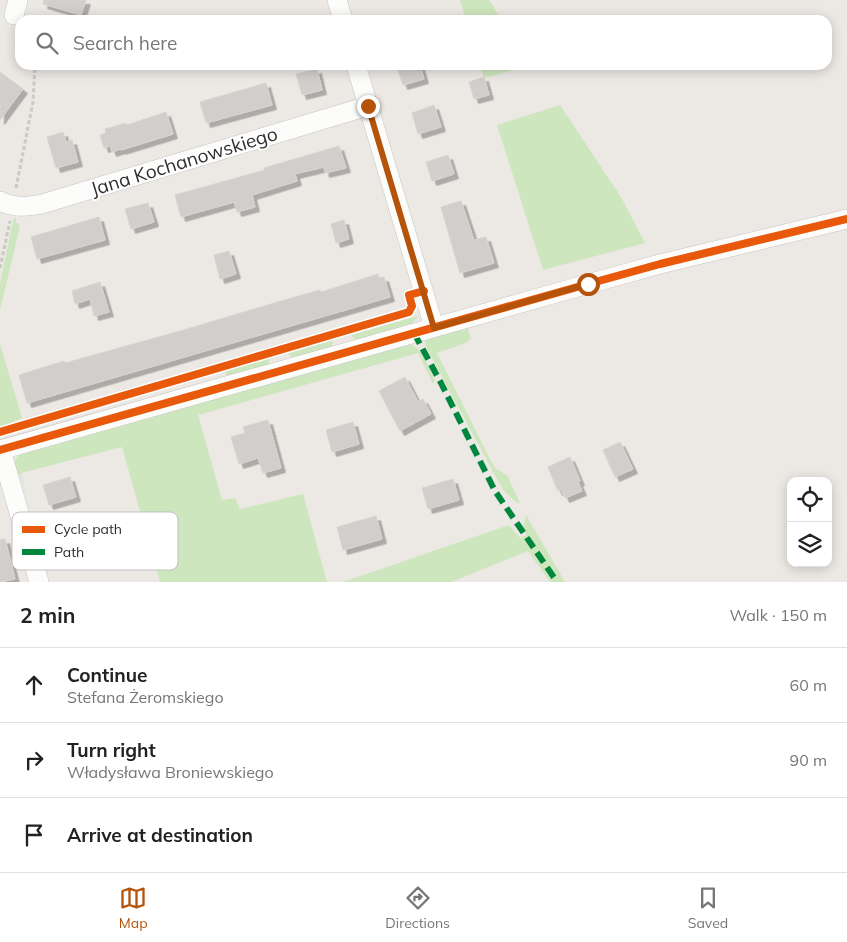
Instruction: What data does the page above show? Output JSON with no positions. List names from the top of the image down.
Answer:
{
  "streets": {
    "street": ["Jana Kochanowskiego"]
  },
  "legend": ["Cycle path", "Path"],
  "page": {
    "search": "Search here",
    "heading": ["2 min", "Walk · 150 m"],
    "list": [
      ["Continue", "Stefana Żeromskiego", "60 m"],
      ["Turn right", "Władysława Broniewskiego", "90 m"],
      "Arrive at destination"
    ],
    "nav": ["Map", "Directions", "Saved"]
  }
}
